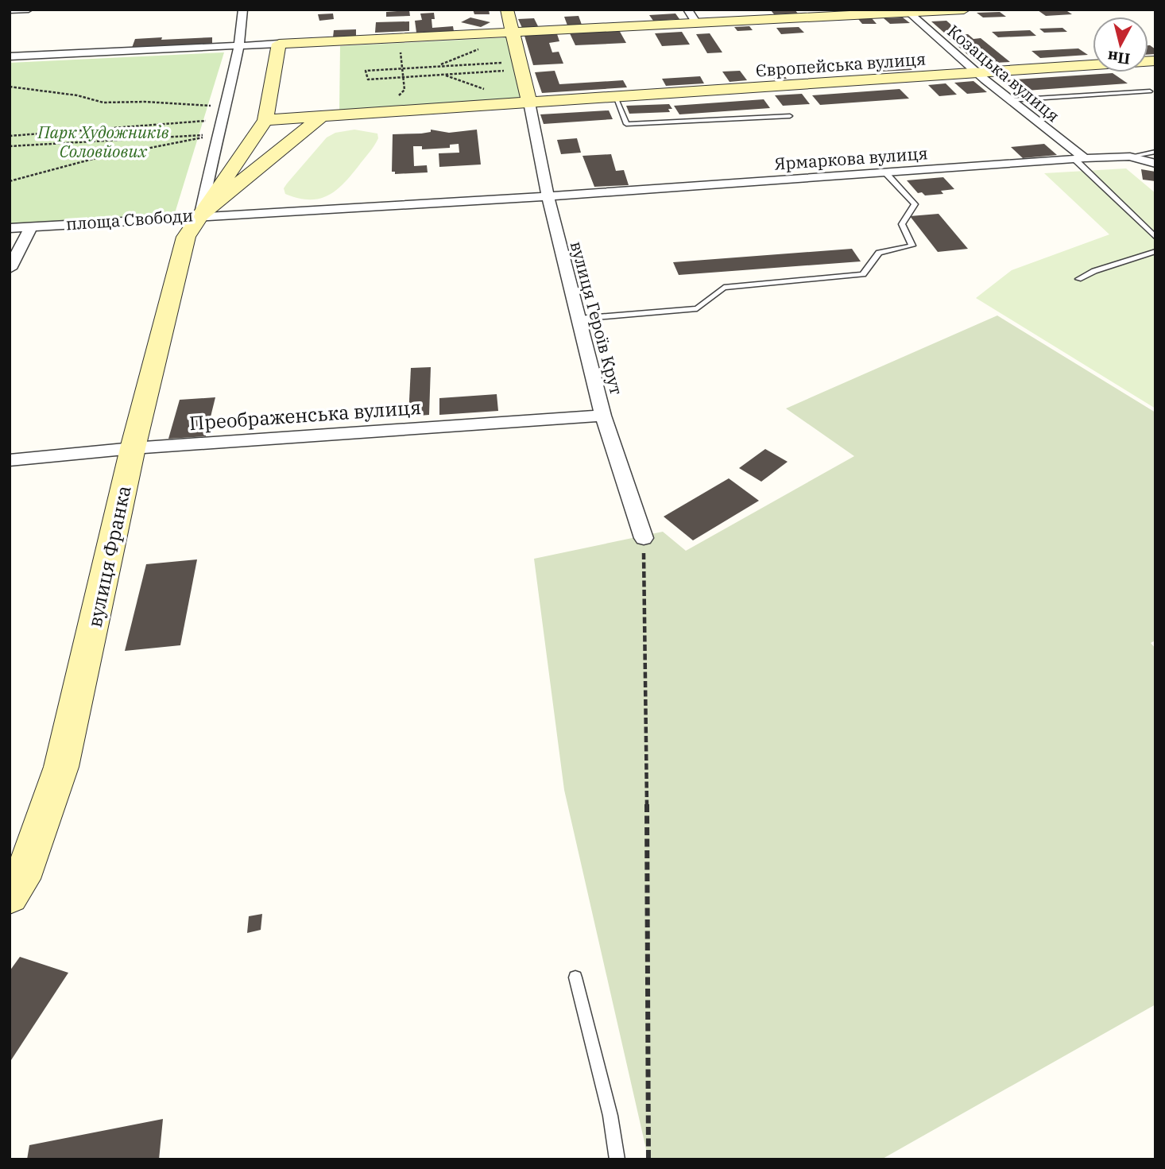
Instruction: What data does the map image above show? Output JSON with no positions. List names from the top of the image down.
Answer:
{
  "streets": {
    "main road": ["вулиця Франка"],
    "street": [
      "Європейська вулиця",
      "Козацька вулиця",
      "Ярмаркова вулиця",
      "площа Свободи",
      "вулиця Героїв Крут",
      "Преображенська вулиця"
    ]
  },
  "crossings": [
    ["Європейська вулиця", "Козацька вулиця"],
    ["Європейська вулиця", "вулиця Героїв Крут"],
    ["Козацька вулиця", "Ярмаркова вулиця"],
    ["Ярмаркова вулиця", "площа Свободи"],
    ["Ярмаркова вулиця", "вулиця Героїв Крут"],
    ["Ярмаркова вулиця", "вулиця Франка"],
    ["площа Свободи", "вулиця Франка"],
    ["вулиця Героїв Крут", "Преображенська вулиця"],
    ["Преображенська вулиця", "вулиця Франка"]
  ],
  "parks": ["Парк Художників Соловйових"],
  "north": "bottom"
}
